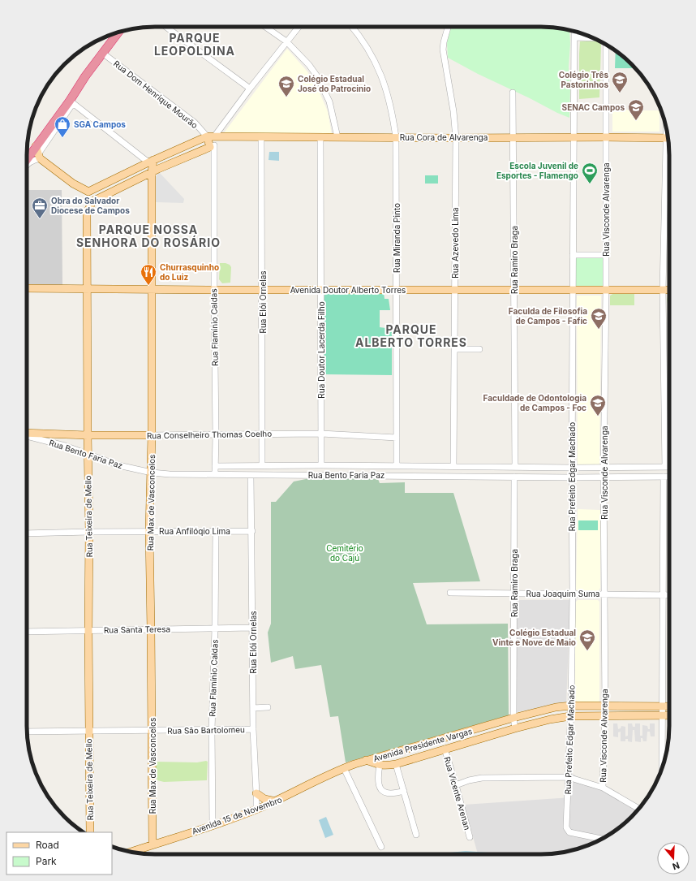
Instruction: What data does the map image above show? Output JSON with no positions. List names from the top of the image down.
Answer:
{
  "streets": {
    "main road": [
      "Rua Cora de Alvarenga",
      "Avenida Doutor Alberto Torres",
      "Rua Conselheiro Thomas Coelho",
      "Rua Max de Vasconcelos",
      "Rua Teixeira de Mello",
      "Avenida Presidente Vargas",
      "Avenida 15 de Novembro"
    ],
    "street": [
      "Rua Dom Henrique Mourão",
      "Rua Visconde Alvarenga",
      "Rua Miranda Pinto",
      "Rua Azevedo Lima",
      "Rua Ramiro Braga",
      "Rua Elói Ornelas",
      "Rua Flamínio Caldas",
      "Rua Doutor Lacerda Filho",
      "Rua Bento Faria Paz",
      "Rua Prefeito Edgar Machado",
      "Rua Anfilóqio Lima",
      "Rua Joaquim Suma",
      "Rua Santa Teresa",
      "Rua São Bartolomeu",
      "Rua Vicente Arenan"
    ]
  },
  "crossings": [
    ["Rua Dom Henrique Mourão", "Rua Cora de Alvarenga"],
    ["Rua Cora de Alvarenga", "Rua Visconde Alvarenga"],
    ["Rua Cora de Alvarenga", "Rua Miranda Pinto"],
    ["Rua Cora de Alvarenga", "Rua Azevedo Lima"],
    ["Rua Cora de Alvarenga", "Rua Ramiro Braga"],
    ["Rua Cora de Alvarenga", "Rua Elói Ornelas"],
    ["Rua Cora de Alvarenga", "Rua Doutor Lacerda Filho"],
    ["Rua Cora de Alvarenga", "Rua Prefeito Edgar Machado"],
    ["Rua Cora de Alvarenga", "Rua Max de Vasconcelos"],
    ["Rua Visconde Alvarenga", "Avenida Doutor Alberto Torres"],
    ["Rua Visconde Alvarenga", "Rua Bento Faria Paz"],
    ["Rua Visconde Alvarenga", "Rua Joaquim Suma"],
    ["Rua Visconde Alvarenga", "Avenida Presidente Vargas"],
    ["Rua Miranda Pinto", "Avenida Doutor Alberto Torres"],
    ["Rua Miranda Pinto", "Rua Conselheiro Thomas Coelho"],
    ["Rua Miranda Pinto", "Rua Bento Faria Paz"],
    ["Rua Azevedo Lima", "Avenida Doutor Alberto Torres"],
    ["Rua Azevedo Lima", "Rua Bento Faria Paz"],
    ["Rua Ramiro Braga", "Avenida Doutor Alberto Torres"],
    ["Rua Ramiro Braga", "Rua Bento Faria Paz"],
    ["Rua Ramiro Braga", "Rua Joaquim Suma"],
    ["Rua Ramiro Braga", "Avenida Presidente Vargas"],
    ["Avenida Doutor Alberto Torres", "Rua Elói Ornelas"],
    ["Avenida Doutor Alberto Torres", "Rua Flamínio Caldas"],
    ["Avenida Doutor Alberto Torres", "Rua Doutor Lacerda Filho"],
    ["Avenida Doutor Alberto Torres", "Rua Prefeito Edgar Machado"],
    ["Avenida Doutor Alberto Torres", "Rua Max de Vasconcelos"],
    ["Avenida Doutor Alberto Torres", "Rua Teixeira de Mello"],
    ["Rua Elói Ornelas", "Rua Conselheiro Thomas Coelho"],
    ["Rua Elói Ornelas", "Rua Bento Faria Paz"],
    ["Rua Elói Ornelas", "Rua Anfilóqio Lima"],
    ["Rua Elói Ornelas", "Rua Santa Teresa"],
    ["Rua Elói Ornelas", "Rua São Bartolomeu"],
    ["Rua Elói Ornelas", "Avenida 15 de Novembro"],
    ["Rua Flamínio Caldas", "Rua Conselheiro Thomas Coelho"],
    ["Rua Flamínio Caldas", "Rua Bento Faria Paz"],
    ["Rua Flamínio Caldas", "Rua Anfilóqio Lima"],
    ["Rua Flamínio Caldas", "Rua Santa Teresa"],
    ["Rua Flamínio Caldas", "Rua São Bartolomeu"],
    ["Rua Flamínio Caldas", "Avenida 15 de Novembro"],
    ["Rua Doutor Lacerda Filho", "Rua Conselheiro Thomas Coelho"],
    ["Rua Doutor Lacerda Filho", "Rua Bento Faria Paz"],
    ["Rua Conselheiro Thomas Coelho", "Rua Max de Vasconcelos"],
    ["Rua Conselheiro Thomas Coelho", "Rua Teixeira de Mello"],
    ["Rua Bento Faria Paz", "Rua Prefeito Edgar Machado"],
    ["Rua Bento Faria Paz", "Rua Max de Vasconcelos"],
    ["Rua Bento Faria Paz", "Rua Teixeira de Mello"],
    ["Rua Prefeito Edgar Machado", "Rua Joaquim Suma"],
    ["Rua Prefeito Edgar Machado", "Avenida Presidente Vargas"],
    ["Rua Max de Vasconcelos", "Rua Anfilóqio Lima"],
    ["Rua Max de Vasconcelos", "Rua Santa Teresa"],
    ["Rua Max de Vasconcelos", "Rua São Bartolomeu"],
    ["Rua Max de Vasconcelos", "Avenida 15 de Novembro"],
    ["Rua Teixeira de Mello", "Rua Anfilóqio Lima"],
    ["Rua Teixeira de Mello", "Rua Santa Teresa"],
    ["Rua Teixeira de Mello", "Rua São Bartolomeu"],
    ["Avenida Presidente Vargas", "Rua Vicente Arenan"],
    ["Avenida Presidente Vargas", "Avenida 15 de Novembro"]
  ],
  "districts": ["PARQUE LEOPOLDINA", "PARQUE NOSSA SENHORA DO ROSÁRIO", "PARQUE ALBERTO TORRES"],
  "parks": ["Cemitério do Cajú"],
  "places": {
    "school or university": [
      "Colégio Três Pastorinhos",
      "Colégio Estadual José do Patrocinio",
      "SENAC Campos",
      "Faculda de Filosofia de Campos - Fafic",
      "Faculdade de Odontologia de Campos - Foc",
      "Colégio Estadual Vinte e Nove de Maio"
    ],
    "shop": ["SGA Campos"],
    "sports": ["Escola Juvenil de Esportes - Flamengo"],
    "office": ["Obra do Salvador Diocese de Campos"],
    "restaurant": ["Churrasquinho do Luiz"]
  },
  "legend": ["Road", "Park"],
  "north": "bottom"
}
